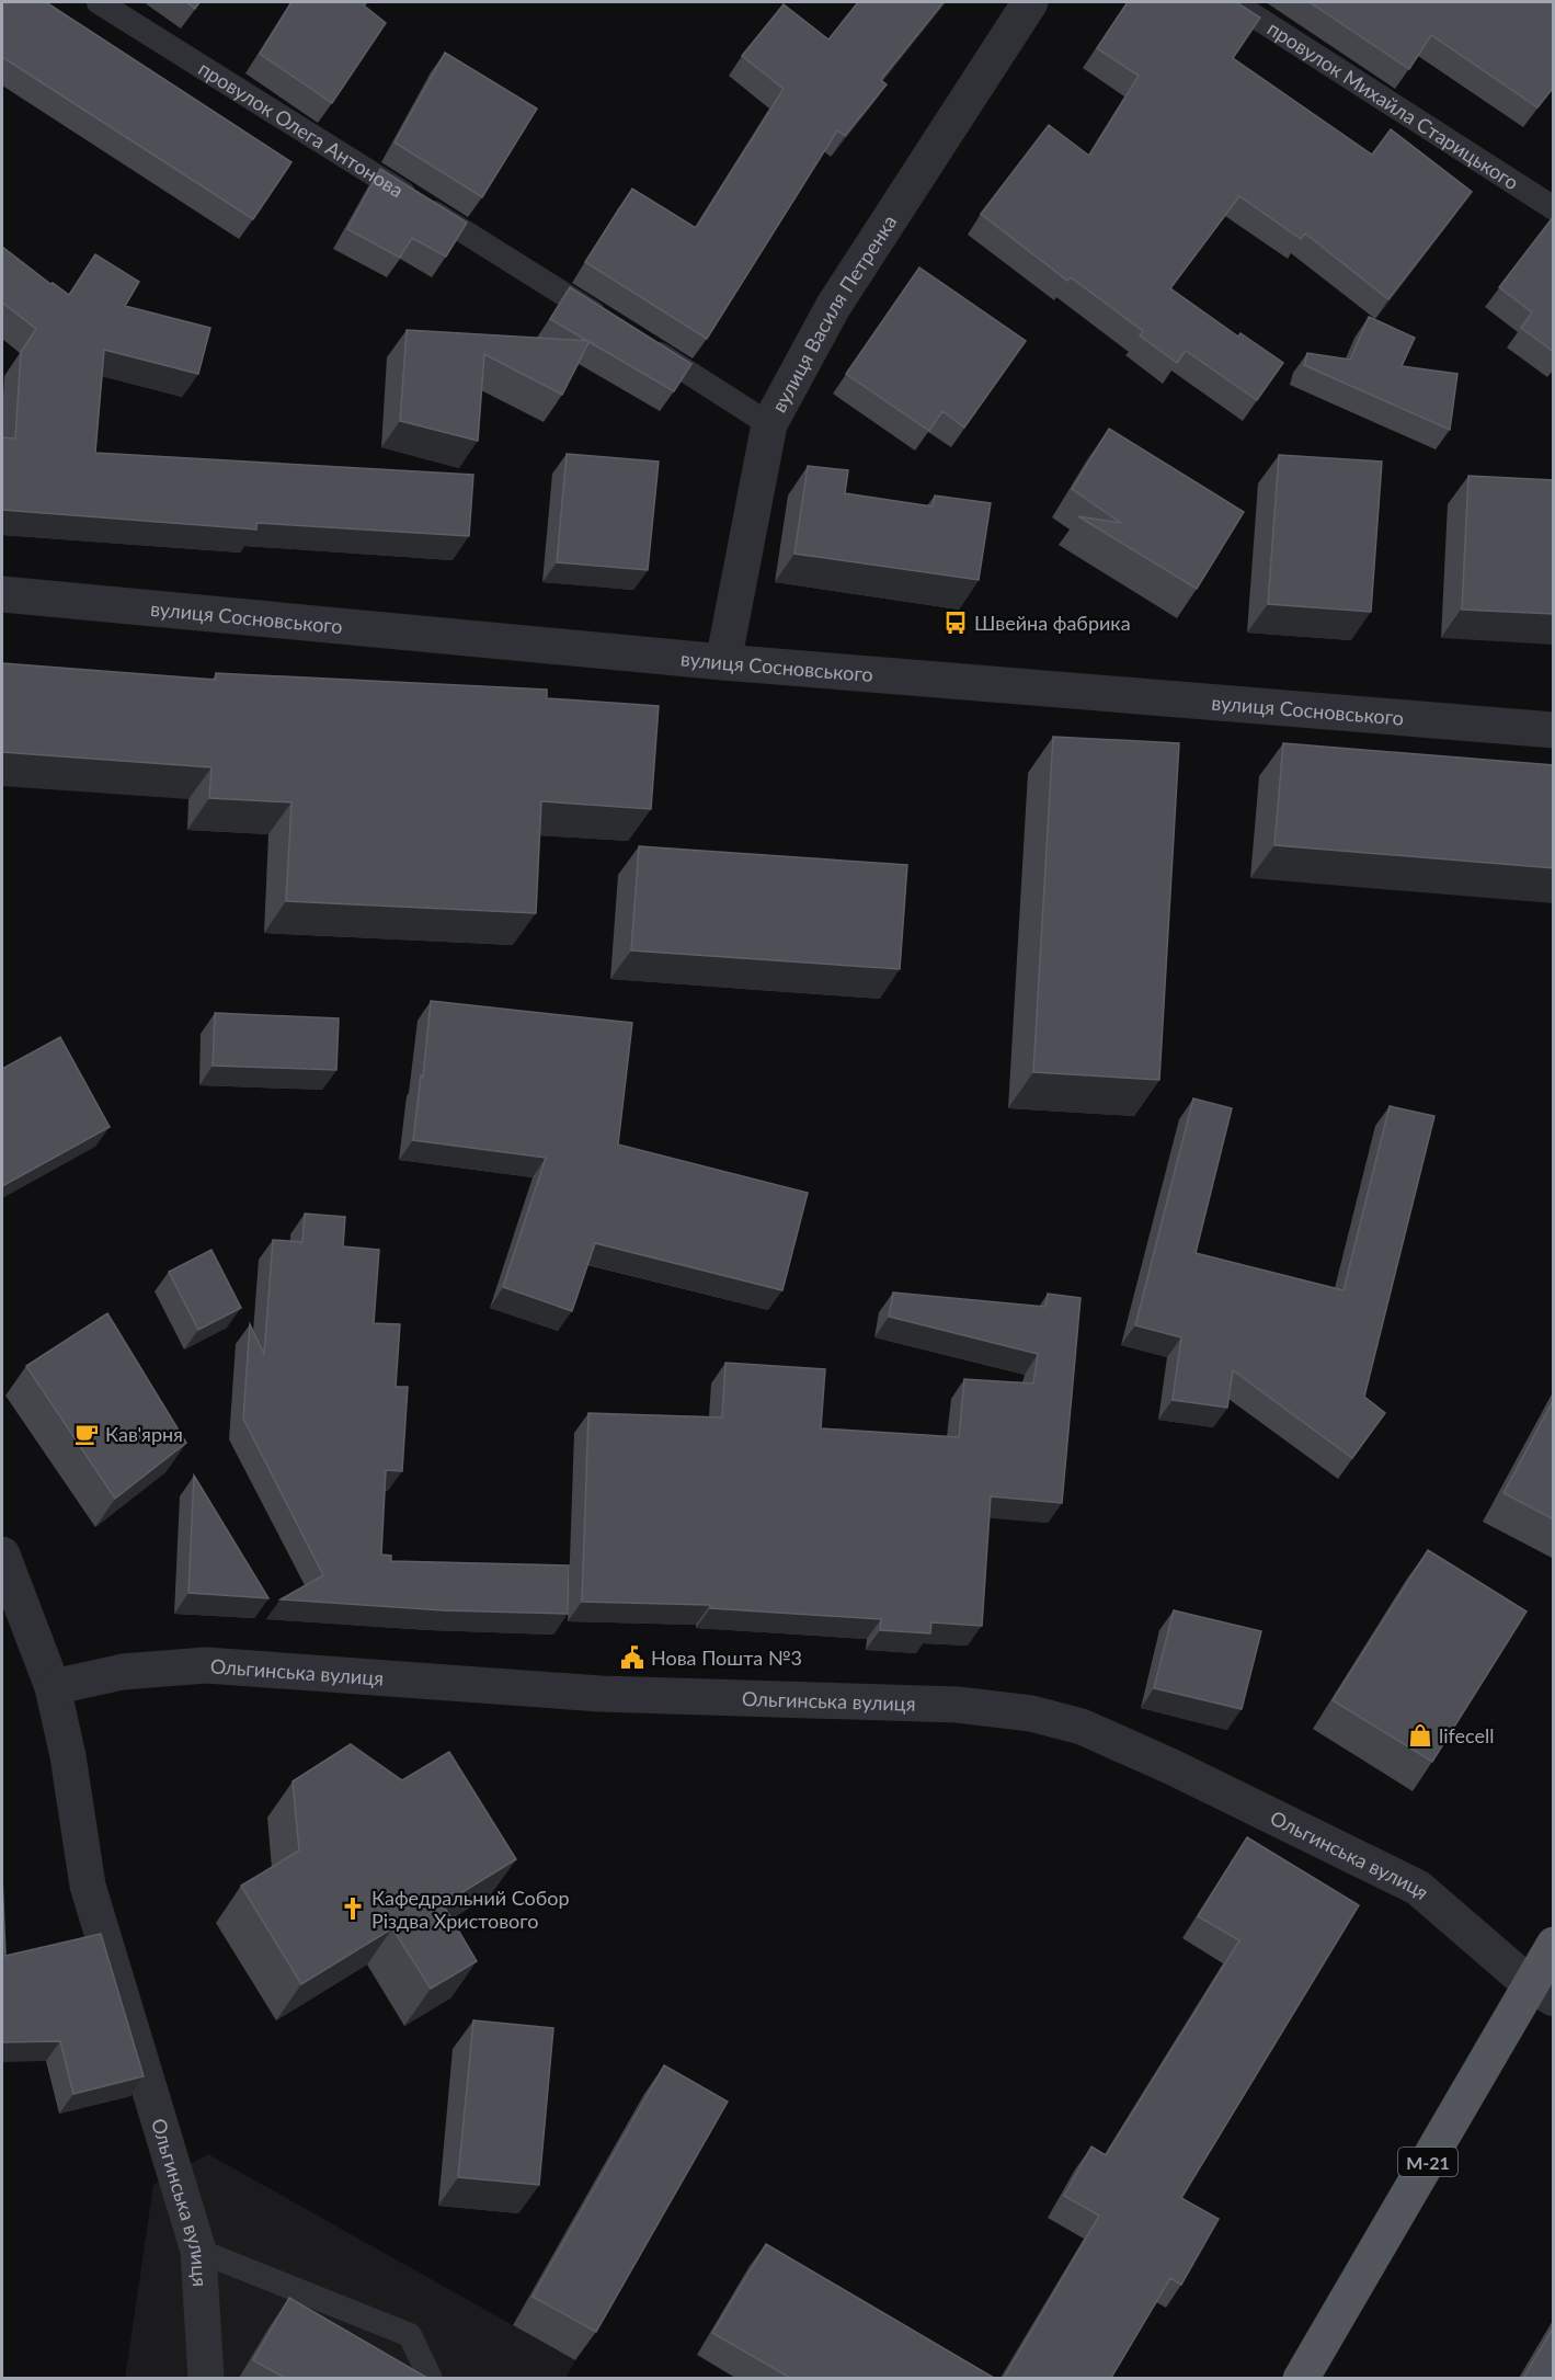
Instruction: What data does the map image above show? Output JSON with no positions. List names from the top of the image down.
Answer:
{
  "streets": {
    "highway": ["М-21"],
    "street": ["вулиця Василя Петренка", "вулиця Сосновського", "Ольгинська вулиця"],
    "lane": ["провулок Михайла Старицького", "провулок Олега Антонова"]
  },
  "crossings": [
    ["вулиця Василя Петренка", "вулиця Сосновського"],
    ["Ольгинська вулиця", "М-21"]
  ],
  "places": {
    "bus stop": ["Швейна фабрика"],
    "cafe": ["Кав'ярня"],
    "public building": ["Нова Пошта №3"],
    "shop": ["lifecell"],
    "church": ["Кафедральний Собор Різдва Христового"]
  }
}
